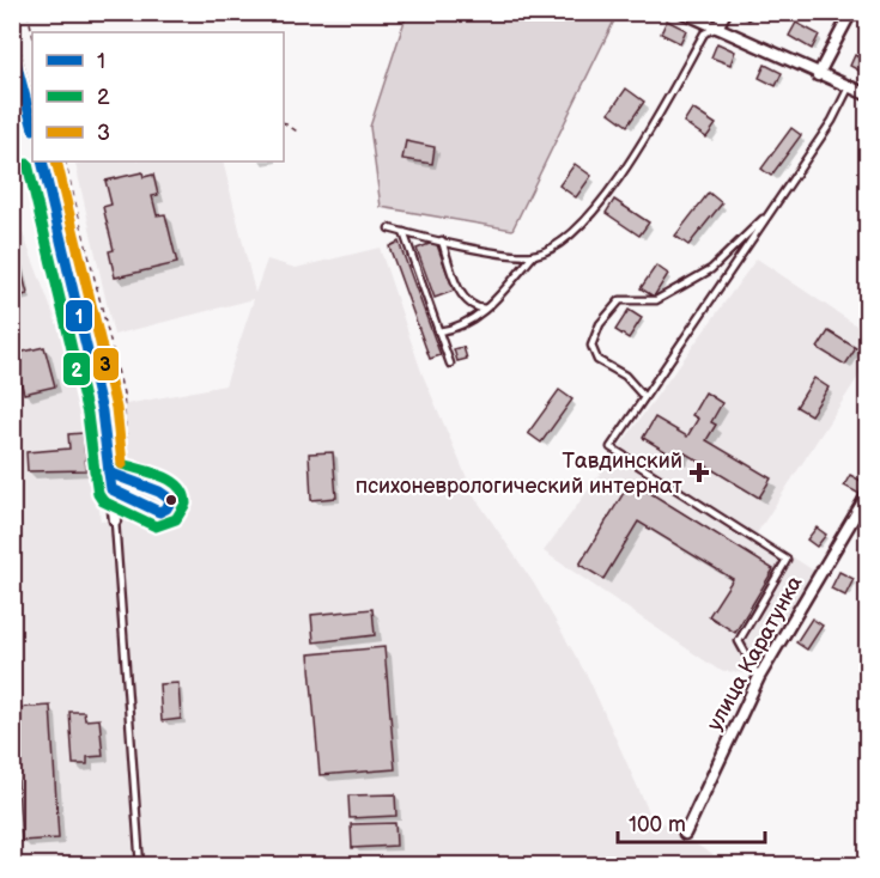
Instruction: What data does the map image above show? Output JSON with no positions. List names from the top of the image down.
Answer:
{
  "streets": {
    "street": ["улица Каратунка"]
  },
  "places": {
    "health": ["Тавдинский психоневрологический интернат"]
  },
  "lines": ["transit line 1", "transit line 3", "transit line 2"],
  "legend": ["1", "2", "3"],
  "scale_bar": "100 m"
}
